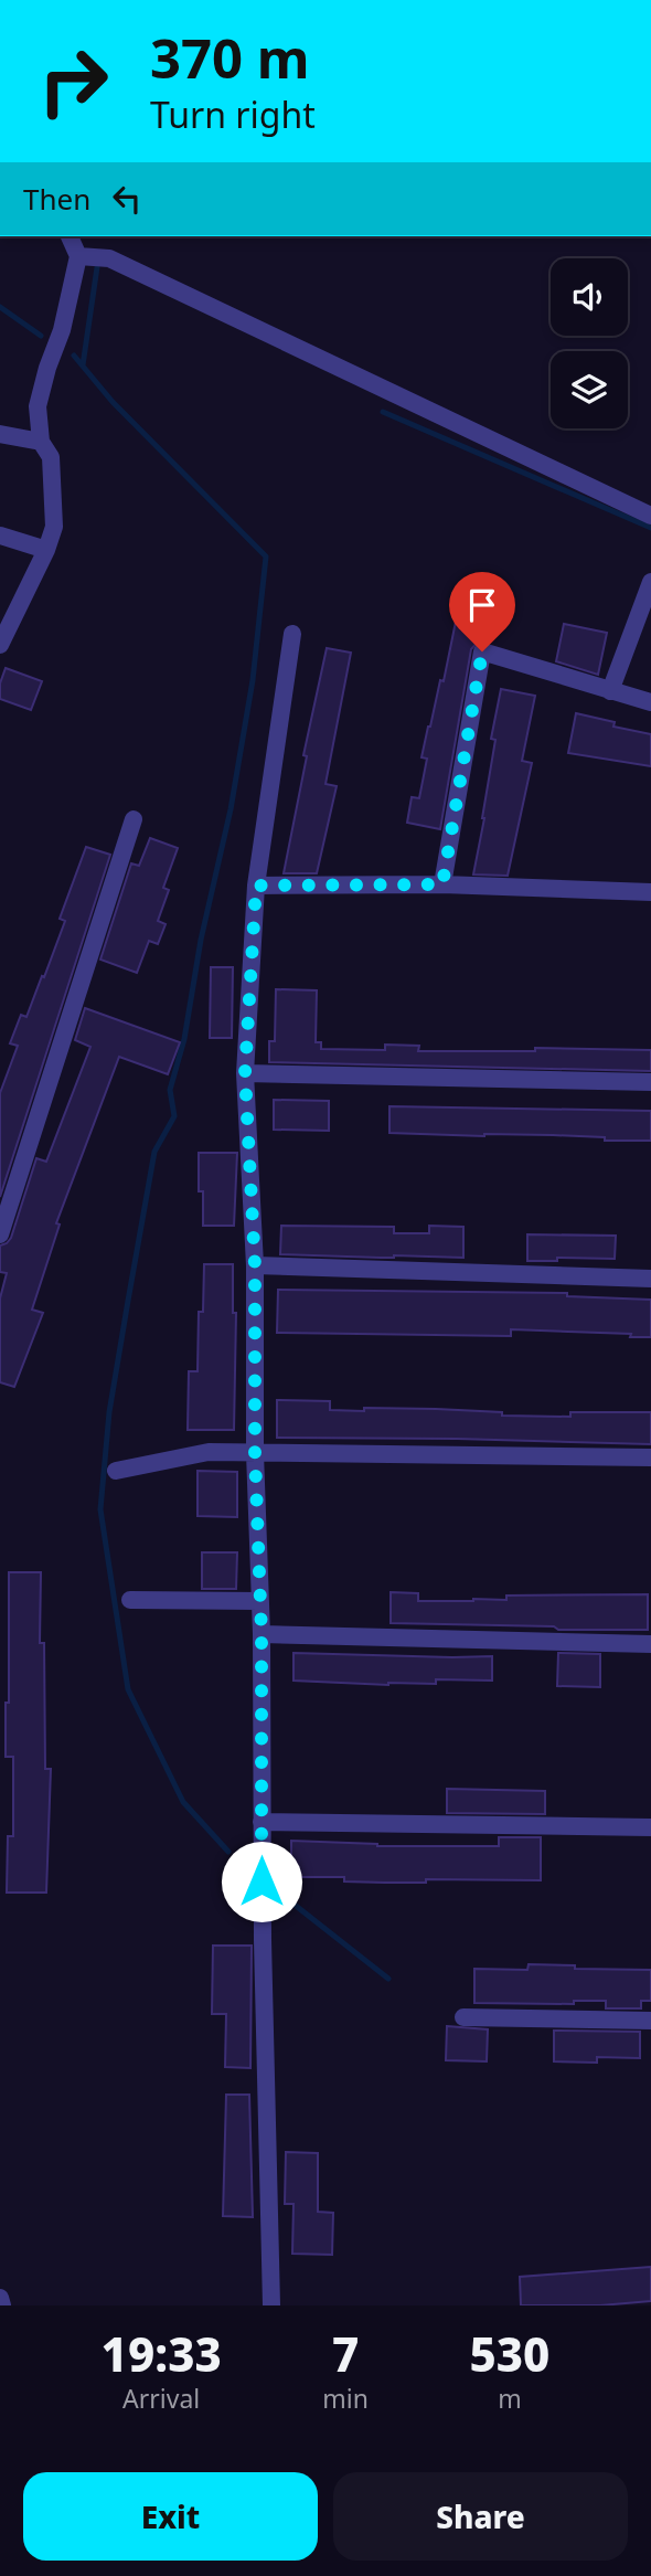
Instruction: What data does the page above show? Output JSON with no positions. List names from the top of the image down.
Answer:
{
  "page": {
    "turn": ["370 m", "Turn right"],
    "then": "Then",
    "eta": [
      "19:33",
      "Arrival",
      "7",
      "min",
      "530",
      "m"
    ],
    "buttons": ["Exit", "Share"]
  }
}
